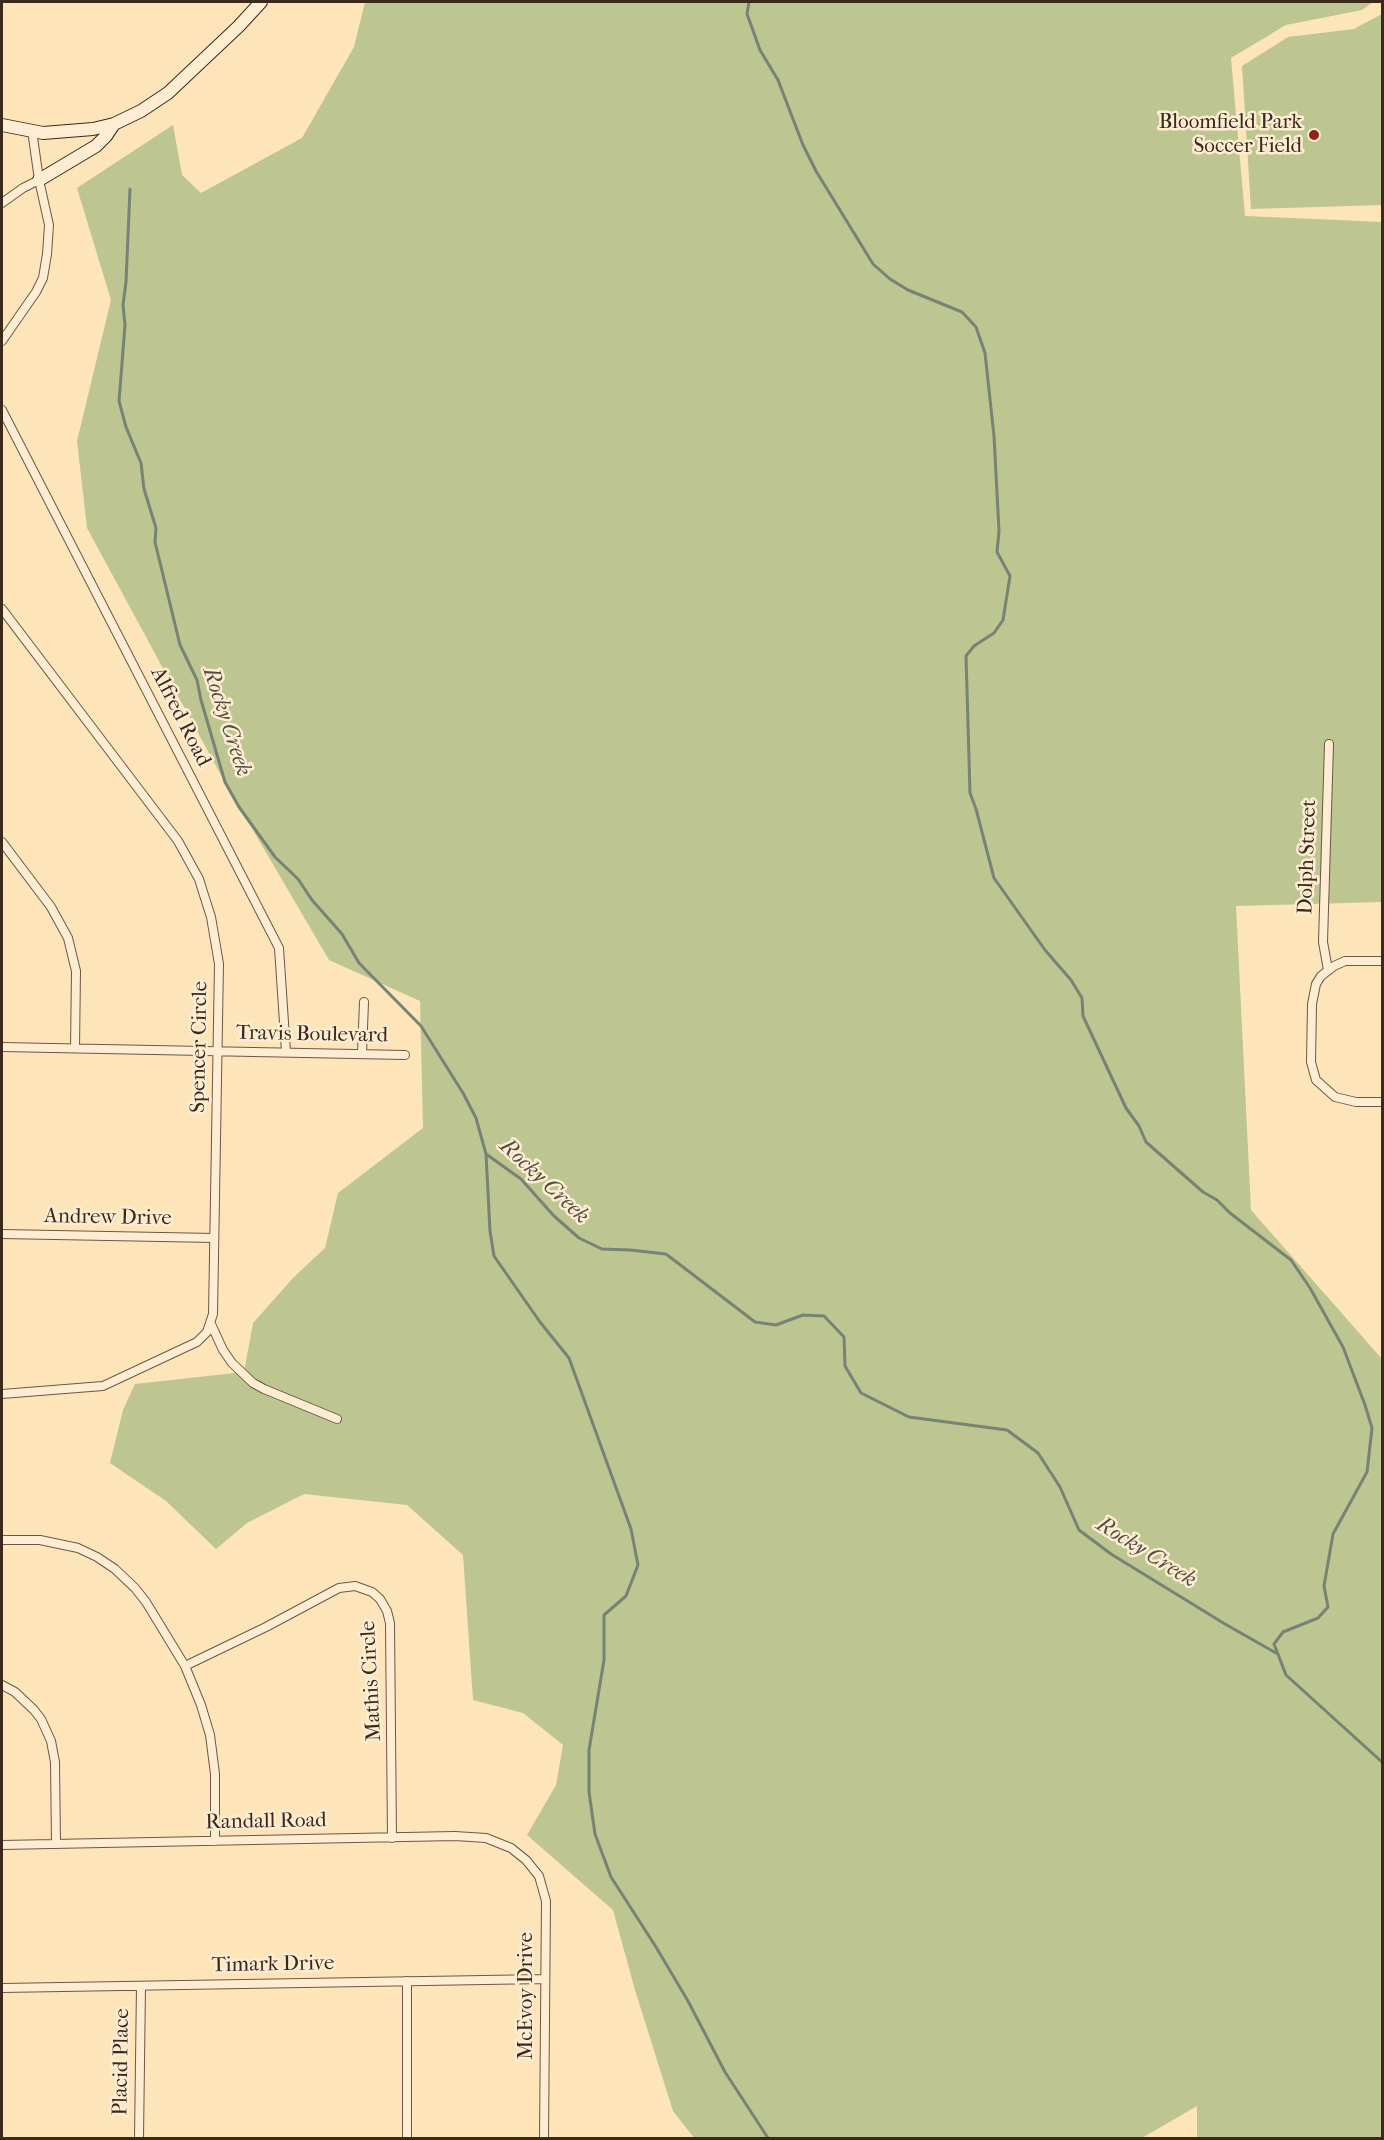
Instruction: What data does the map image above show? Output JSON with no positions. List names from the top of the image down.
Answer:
{
  "streets": {
    "street": [
      "Alfred Road",
      "Dolph Street",
      "Travis Boulevard",
      "Spencer Circle",
      "Andrew Drive",
      "Mathis Circle",
      "Randall Road",
      "Timark Drive",
      "McEvoy Drive",
      "Placid Place"
    ]
  },
  "crossings": [
    ["Alfred Road", "Travis Boulevard"],
    ["Travis Boulevard", "Spencer Circle"],
    ["Spencer Circle", "Andrew Drive"],
    ["Mathis Circle", "Randall Road"],
    ["Randall Road", "McEvoy Drive"],
    ["Timark Drive", "McEvoy Drive"],
    ["Timark Drive", "Placid Place"]
  ],
  "water": ["Rocky Creek"],
  "places": ["Bloomfield Park Soccer Field"]
}
